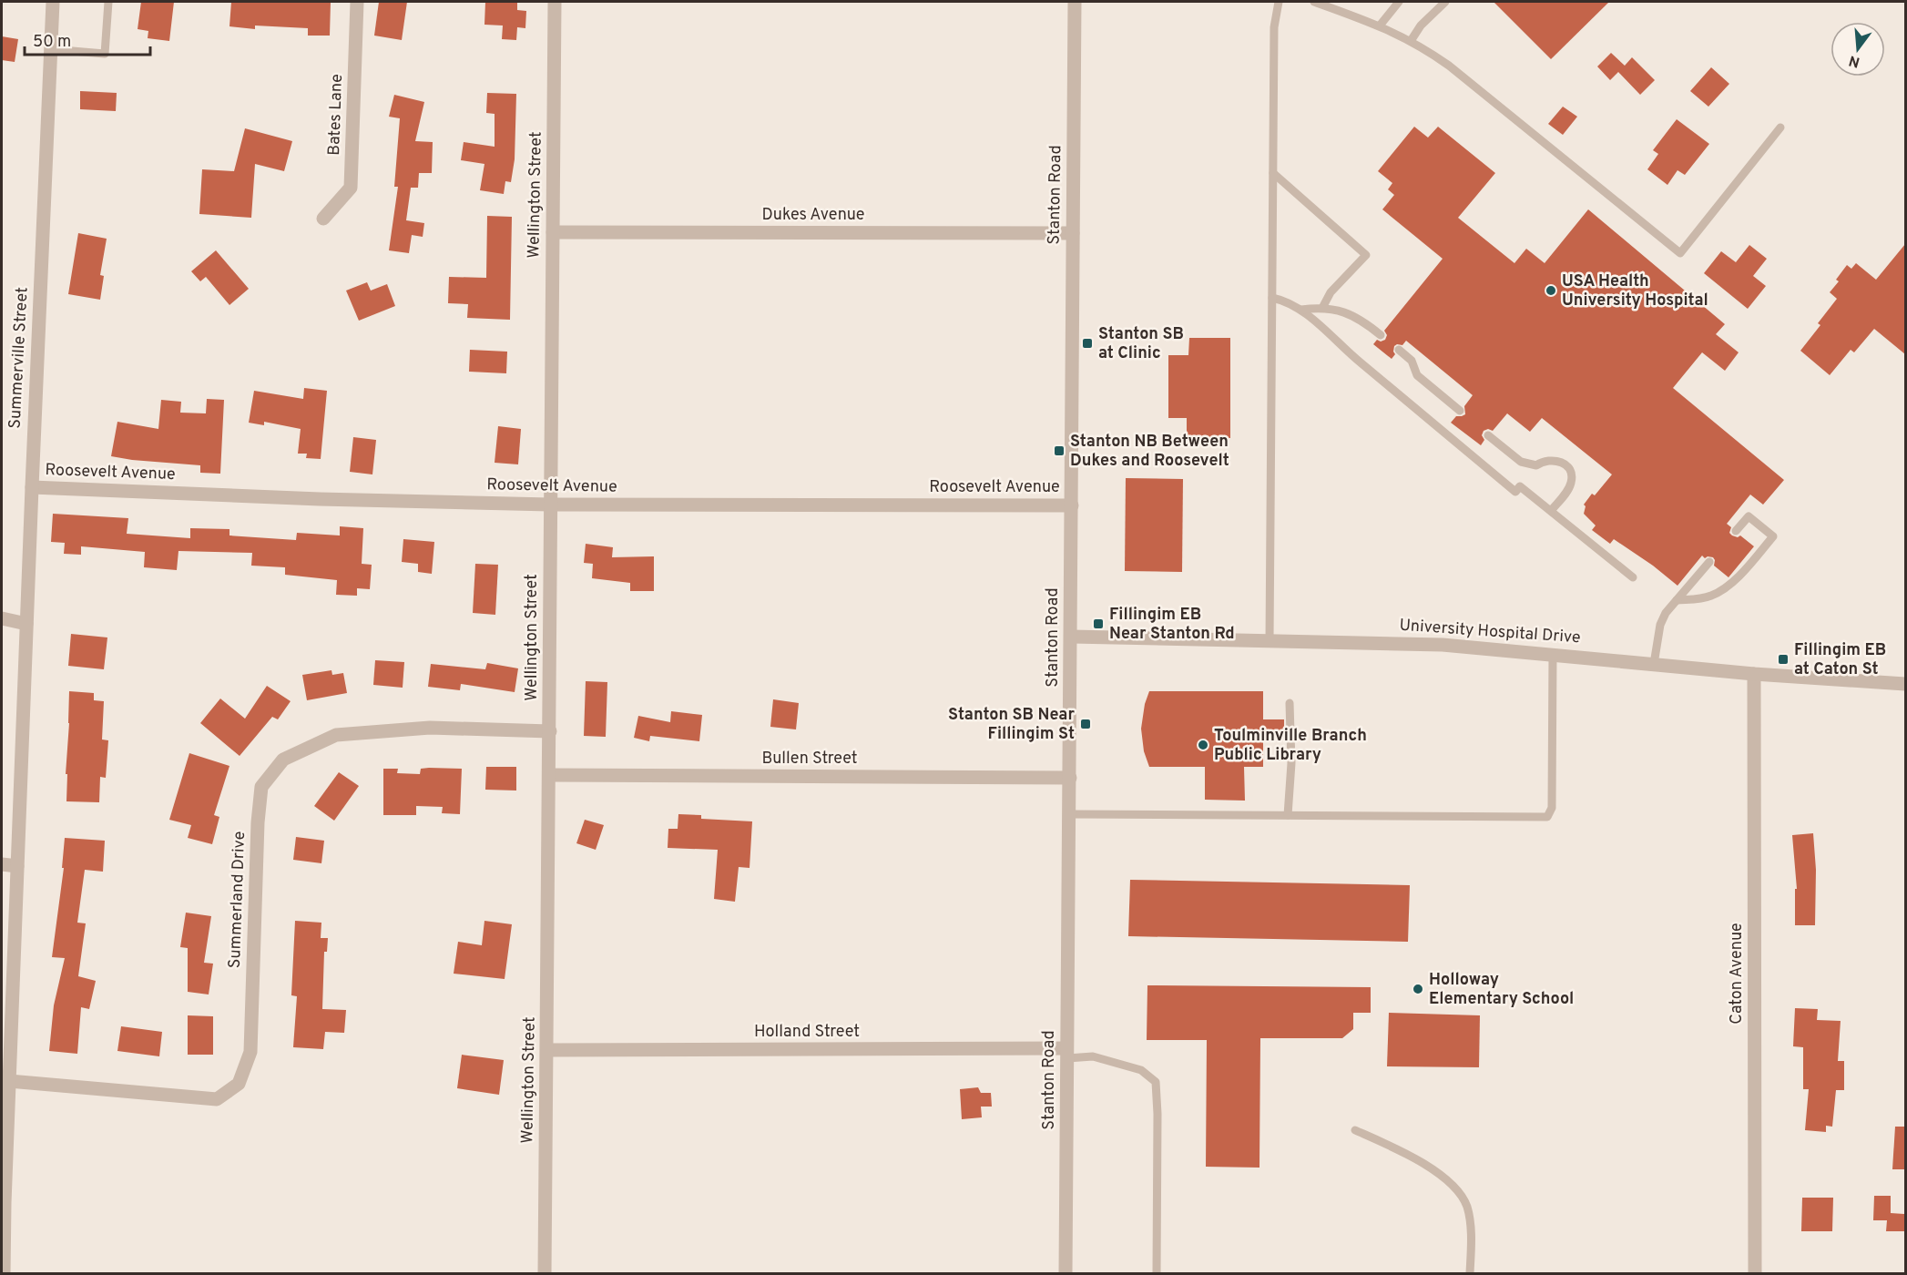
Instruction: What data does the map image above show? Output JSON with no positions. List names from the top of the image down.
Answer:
{
  "streets": {
    "street": [
      "Bates Lane",
      "Wellington Street",
      "Stanton Road",
      "Dukes Avenue",
      "Summerville Street",
      "Roosevelt Avenue",
      "University Hospital Drive",
      "Bullen Street",
      "Summerland Drive",
      "Caton Avenue",
      "Holland Street"
    ]
  },
  "crossings": [
    ["Wellington Street", "Dukes Avenue"],
    ["Wellington Street", "Roosevelt Avenue"],
    ["Wellington Street", "Bullen Street"],
    ["Wellington Street", "Summerland Drive"],
    ["Wellington Street", "Holland Street"],
    ["Stanton Road", "Dukes Avenue"],
    ["Stanton Road", "Roosevelt Avenue"],
    ["Stanton Road", "University Hospital Drive"],
    ["Stanton Road", "Bullen Street"],
    ["Stanton Road", "Holland Street"],
    ["Summerville Street", "Roosevelt Avenue"],
    ["Summerville Street", "Summerland Drive"],
    ["University Hospital Drive", "Caton Avenue"]
  ],
  "places": {
    "other": ["USA Health University Hospital", "Toulminville Branch Public Library", "Holloway Elementary School"],
    "transit": [
      "Stanton SB at Clinic",
      "Stanton NB Between Dukes and Roosevelt",
      "Fillingim EB Near Stanton Rd",
      "Fillingim EB at Caton St",
      "Stanton SB Near Fillingim St"
    ]
  },
  "scale_bar": "50 m",
  "north": "bottom"
}
